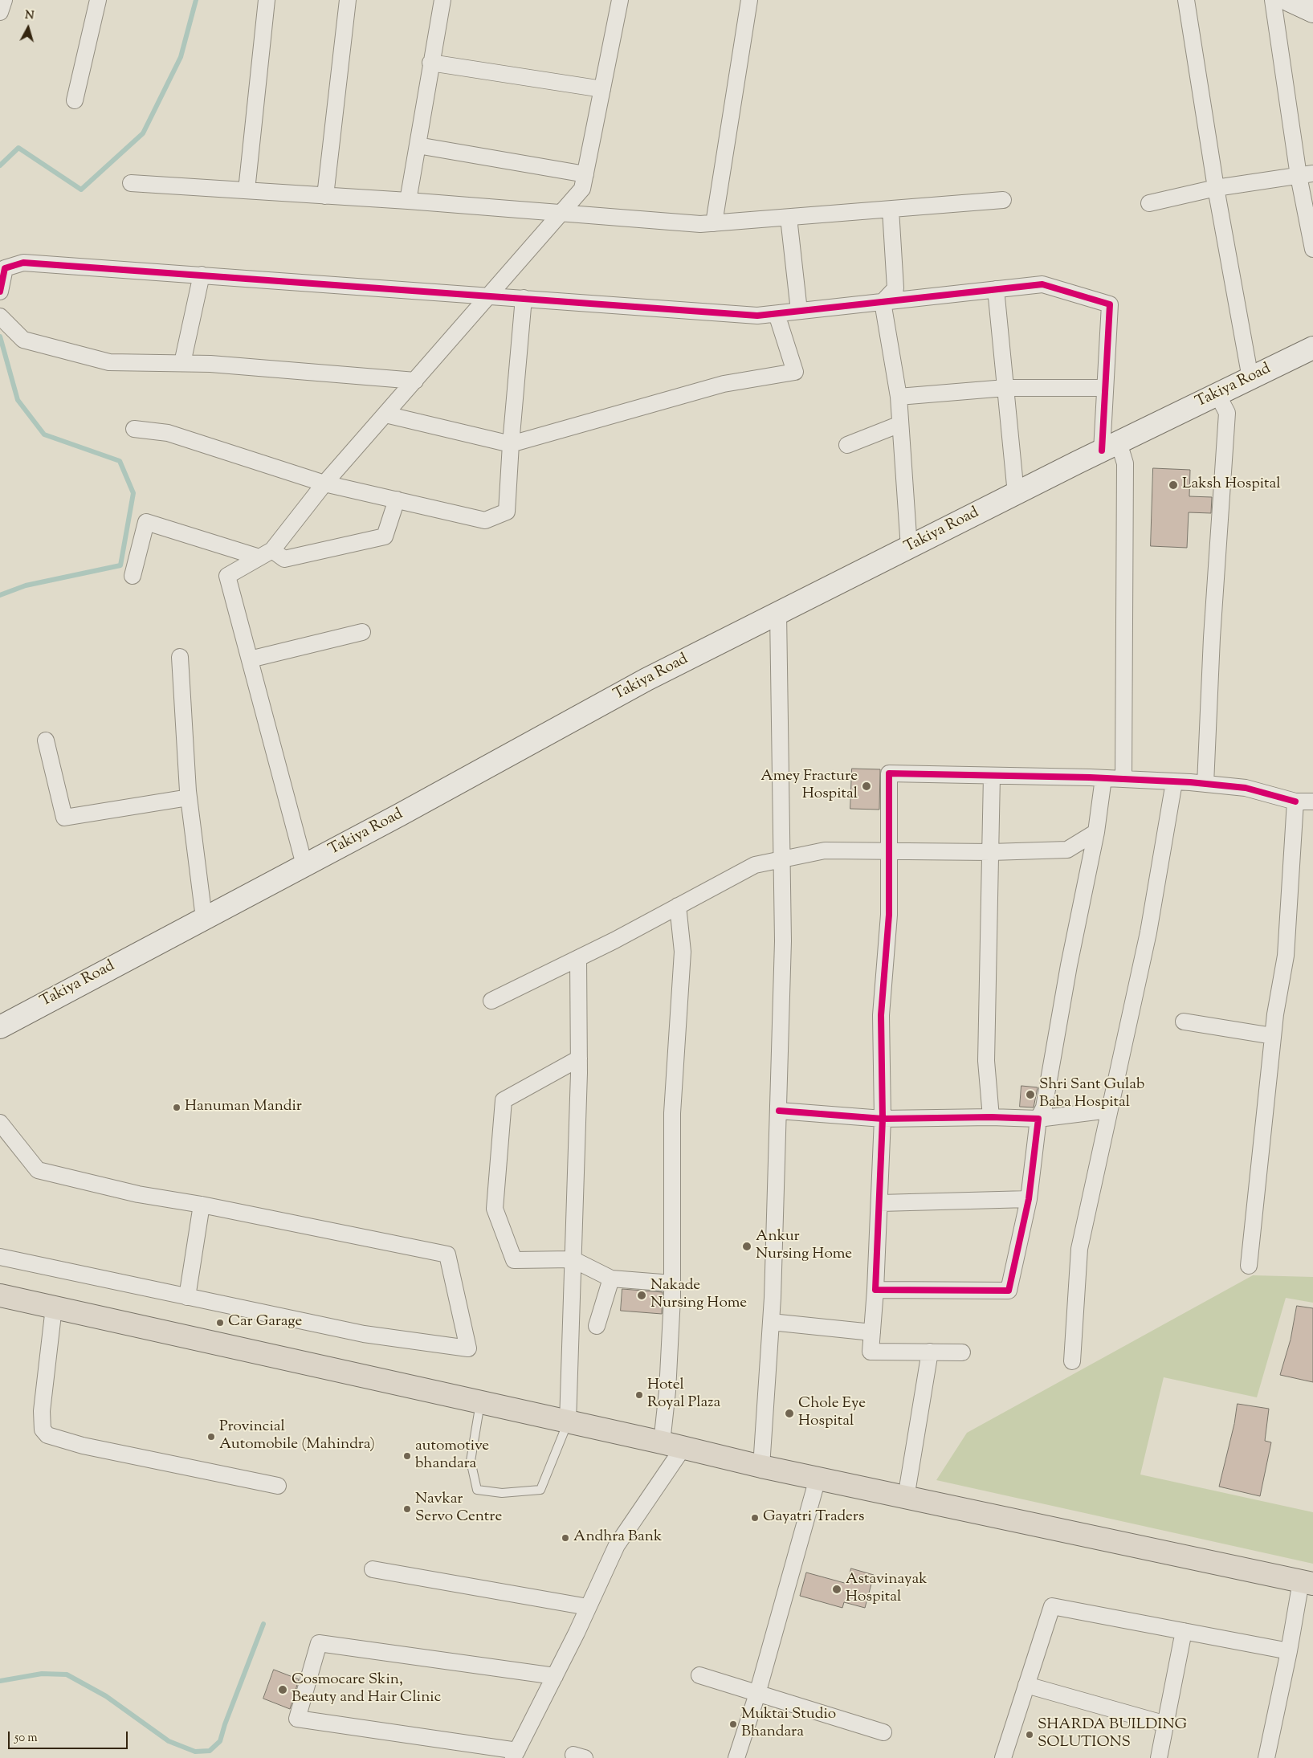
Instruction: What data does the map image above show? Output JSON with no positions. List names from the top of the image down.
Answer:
{
  "streets": {
    "main road": ["Takiya Road"]
  },
  "places": [
    "Laksh Hospital",
    "Amey Fracture Hospital",
    "Shri Sant Gulab Baba Hospital",
    "Hanuman Mandir",
    "Ankur Nursing Home",
    "Nakade Nursing Home",
    "Car Garage",
    "Hotel Royal Plaza",
    "Chole Eye Hospital",
    "Provincial Automobile (Mahindra)",
    "automotive bhandara",
    "Navkar Servo Centre",
    "Gayatri Traders",
    "Andhra Bank",
    "Astavinayak Hospital",
    "Cosmocare Skin, Beauty and Hair Clinic",
    "Muktai Studio Bhandara",
    "SHARDA BUILDING SOLUTIONS"
  ],
  "scale_bar": "50 m",
  "north": "top"
}
